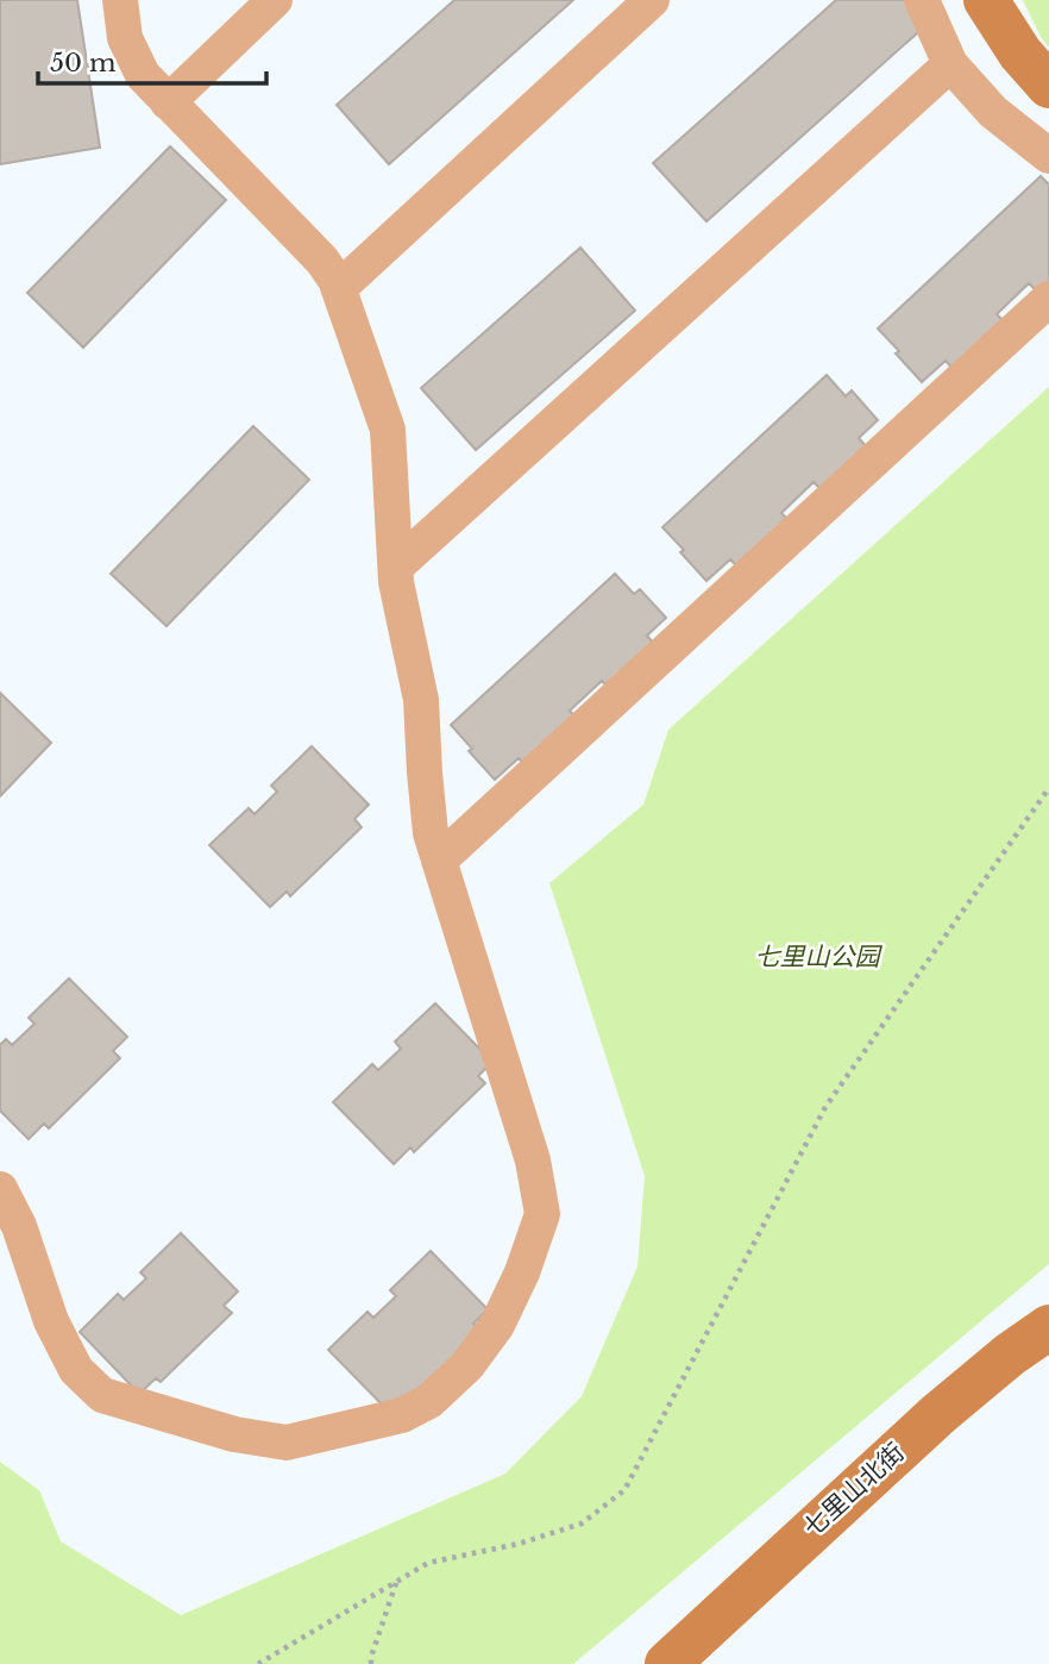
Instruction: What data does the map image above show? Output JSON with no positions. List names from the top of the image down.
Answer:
{
  "streets": {
    "street": ["七里山北街"]
  },
  "parks": ["七里山公园"],
  "scale_bar": "50 m"
}
